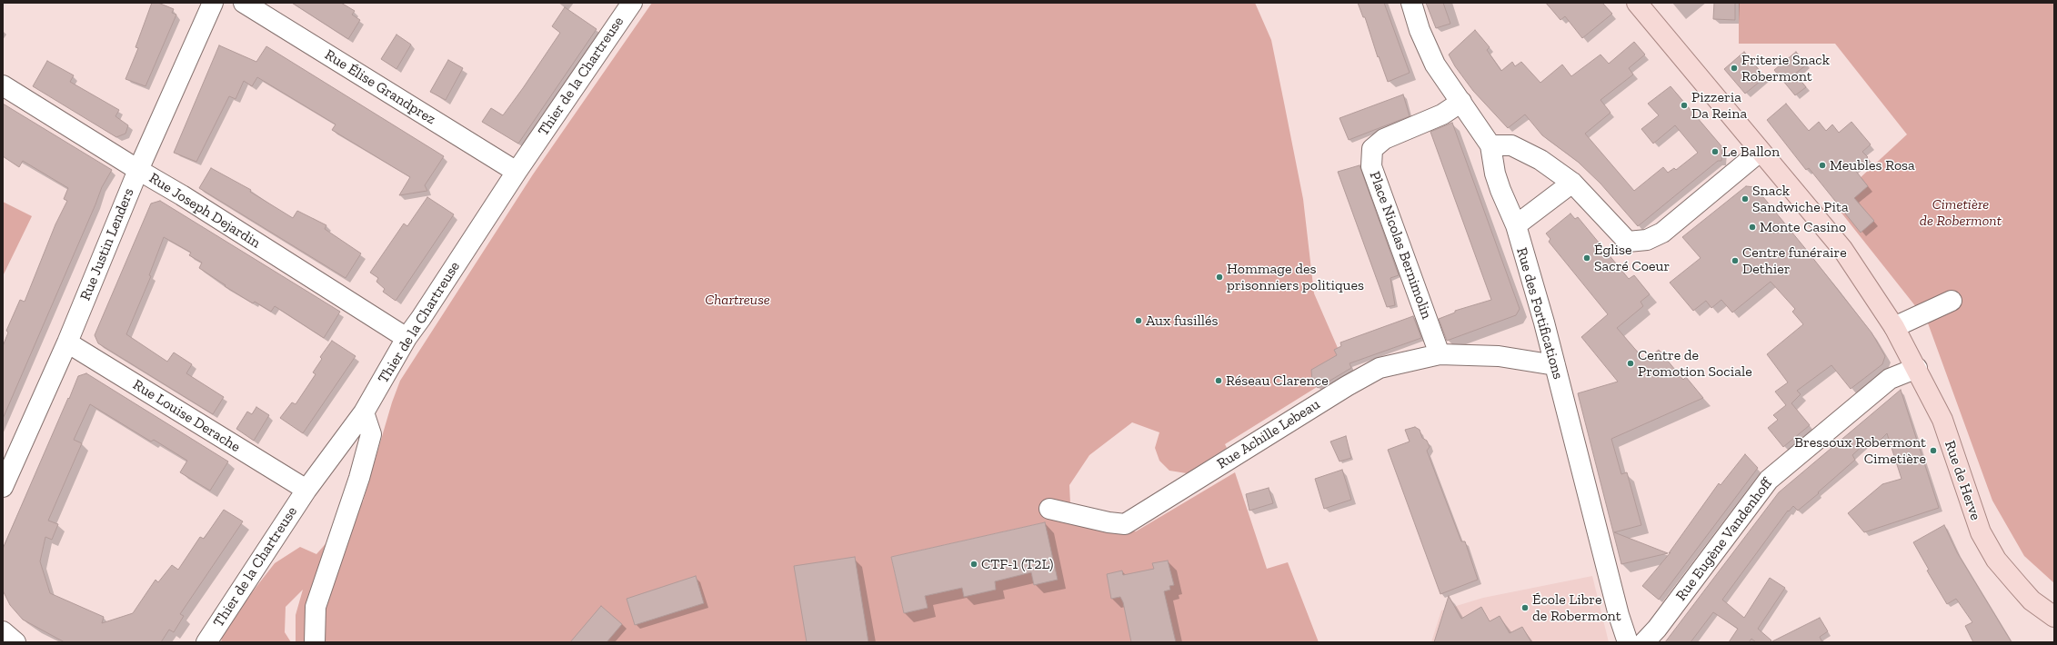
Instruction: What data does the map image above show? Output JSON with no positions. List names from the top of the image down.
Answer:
{
  "streets": {
    "main road": ["Rue de Herve"],
    "street": [
      "Thier de la Chartreuse",
      "Rue Élise Grandprez",
      "Rue Joseph Dejardin",
      "Rue Justin Lenders",
      "Place Nicolas Bernimolin",
      "Rue des Fortifications",
      "Rue Louise Derache",
      "Rue Achille Lebeau",
      "Rue Eugène Vandenhoff"
    ]
  },
  "crossings": [
    ["Thier de la Chartreuse", "Rue Élise Grandprez"],
    ["Thier de la Chartreuse", "Rue Joseph Dejardin"],
    ["Thier de la Chartreuse", "Rue Louise Derache"],
    ["Rue Joseph Dejardin", "Rue Justin Lenders"],
    ["Rue Justin Lenders", "Rue Louise Derache"],
    ["Place Nicolas Bernimolin", "Rue des Fortifications"],
    ["Place Nicolas Bernimolin", "Rue Achille Lebeau"],
    ["Rue des Fortifications", "Rue Achille Lebeau"],
    ["Rue de Herve", "Rue Eugène Vandenhoff"]
  ],
  "parks": ["Cimetière de Robermont", "Chartreuse"],
  "places": [
    "Friterie Snack Robermont",
    "Pizzeria Da Reina",
    "Le Ballon",
    "Meubles Rosa",
    "Snack Sandwiche Pita",
    "Monte Casino",
    "Église Sacré Coeur",
    "Centre funéraire Dethier",
    "Hommage des prisonniers politiques",
    "Aux fusillés",
    "Centre de Promotion Sociale",
    "Réseau Clarence",
    "Bressoux Robermont Cimetière",
    "CTF-1 (T2L)",
    "École Libre de Robermont"
  ]
}
